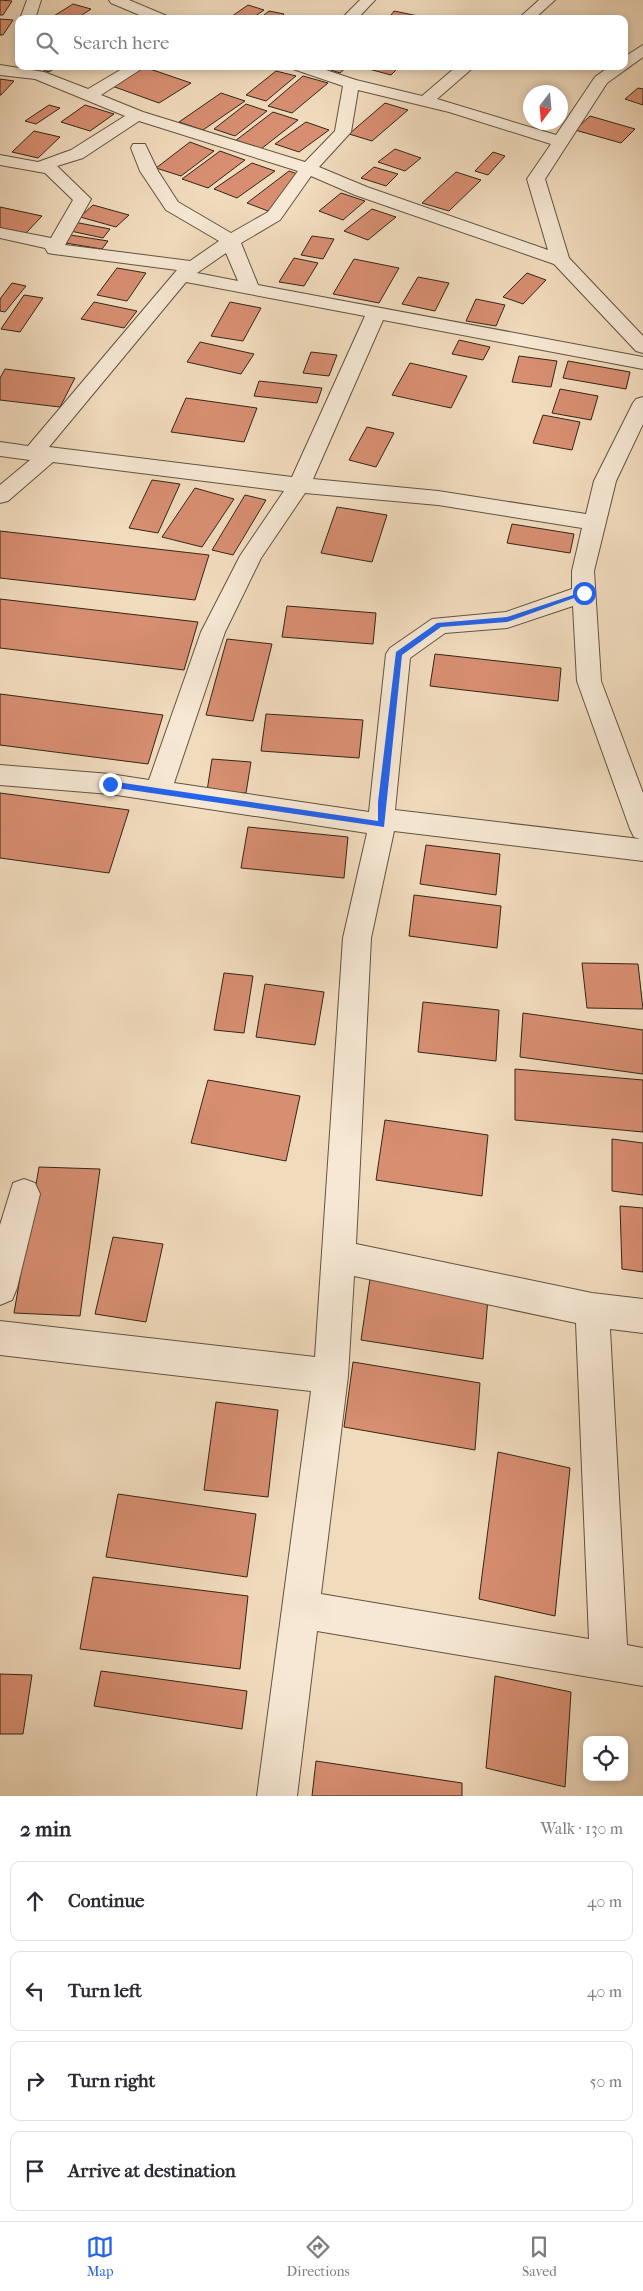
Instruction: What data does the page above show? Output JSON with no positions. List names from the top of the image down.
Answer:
{
  "north": "bottom",
  "page": {
    "search": "Search here",
    "heading": ["2 min", "Walk · 130 m"],
    "list": [
      ["Continue", "40 m"],
      ["Turn left", "40 m"],
      ["Turn right", "50 m"],
      "Arrive at destination"
    ],
    "nav": ["Map", "Directions", "Saved"]
  }
}
